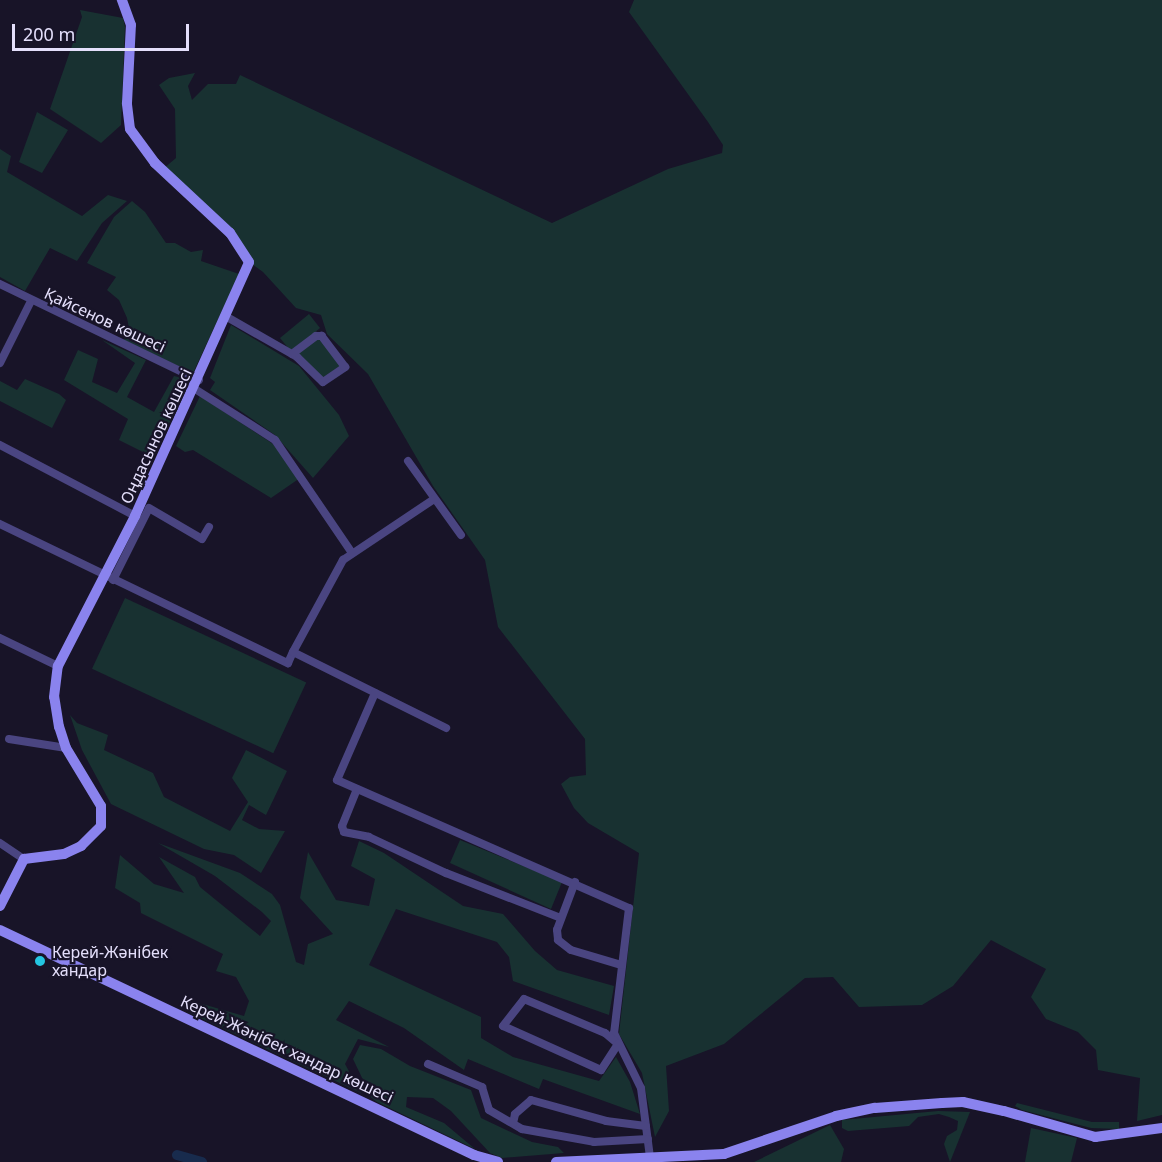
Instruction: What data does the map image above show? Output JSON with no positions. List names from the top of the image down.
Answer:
{
  "streets": {
    "main road": ["Оңдасынов көшесі", "Керей-Жәнібек хандар көшесі"],
    "street": ["Қайсенов көшесі"]
  },
  "crossings": [
    ["Қайсенов көшесі", "Оңдасынов көшесі"]
  ],
  "places": ["Керей-Жәнібек хандар"],
  "scale_bar": "200 m"
}
